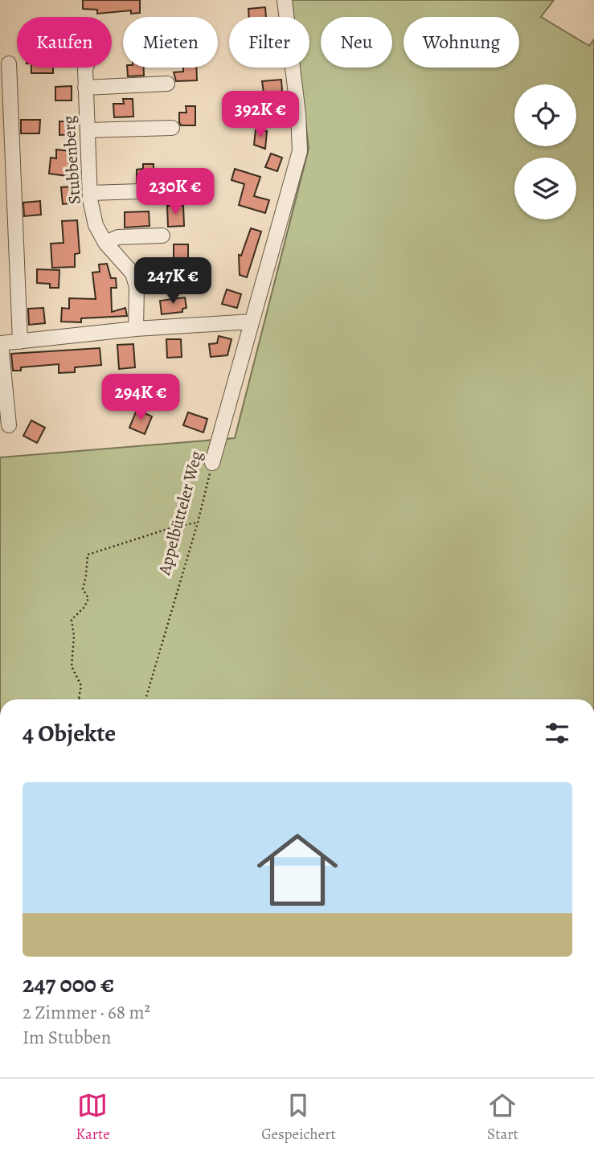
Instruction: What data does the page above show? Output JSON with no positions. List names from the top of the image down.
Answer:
{
  "streets": {
    "street": ["Stubbenberg", "Appelbütteler Weg"]
  },
  "page": {
    "chip": [
      "Kaufen",
      "Mieten",
      "Filter",
      "Neu",
      "Wohnung"
    ],
    "price": [
      "392K €",
      "230K €",
      "247K €",
      "294K €"
    ],
    "heading": "4 Objekte",
    "list": [
      {
        "name": "247 000 €",
        "note": "2 Zimmer · 68 m² · Im Stubben"
      }
    ],
    "tabs": ["Karte", "Gespeichert", "Start"]
  }
}
